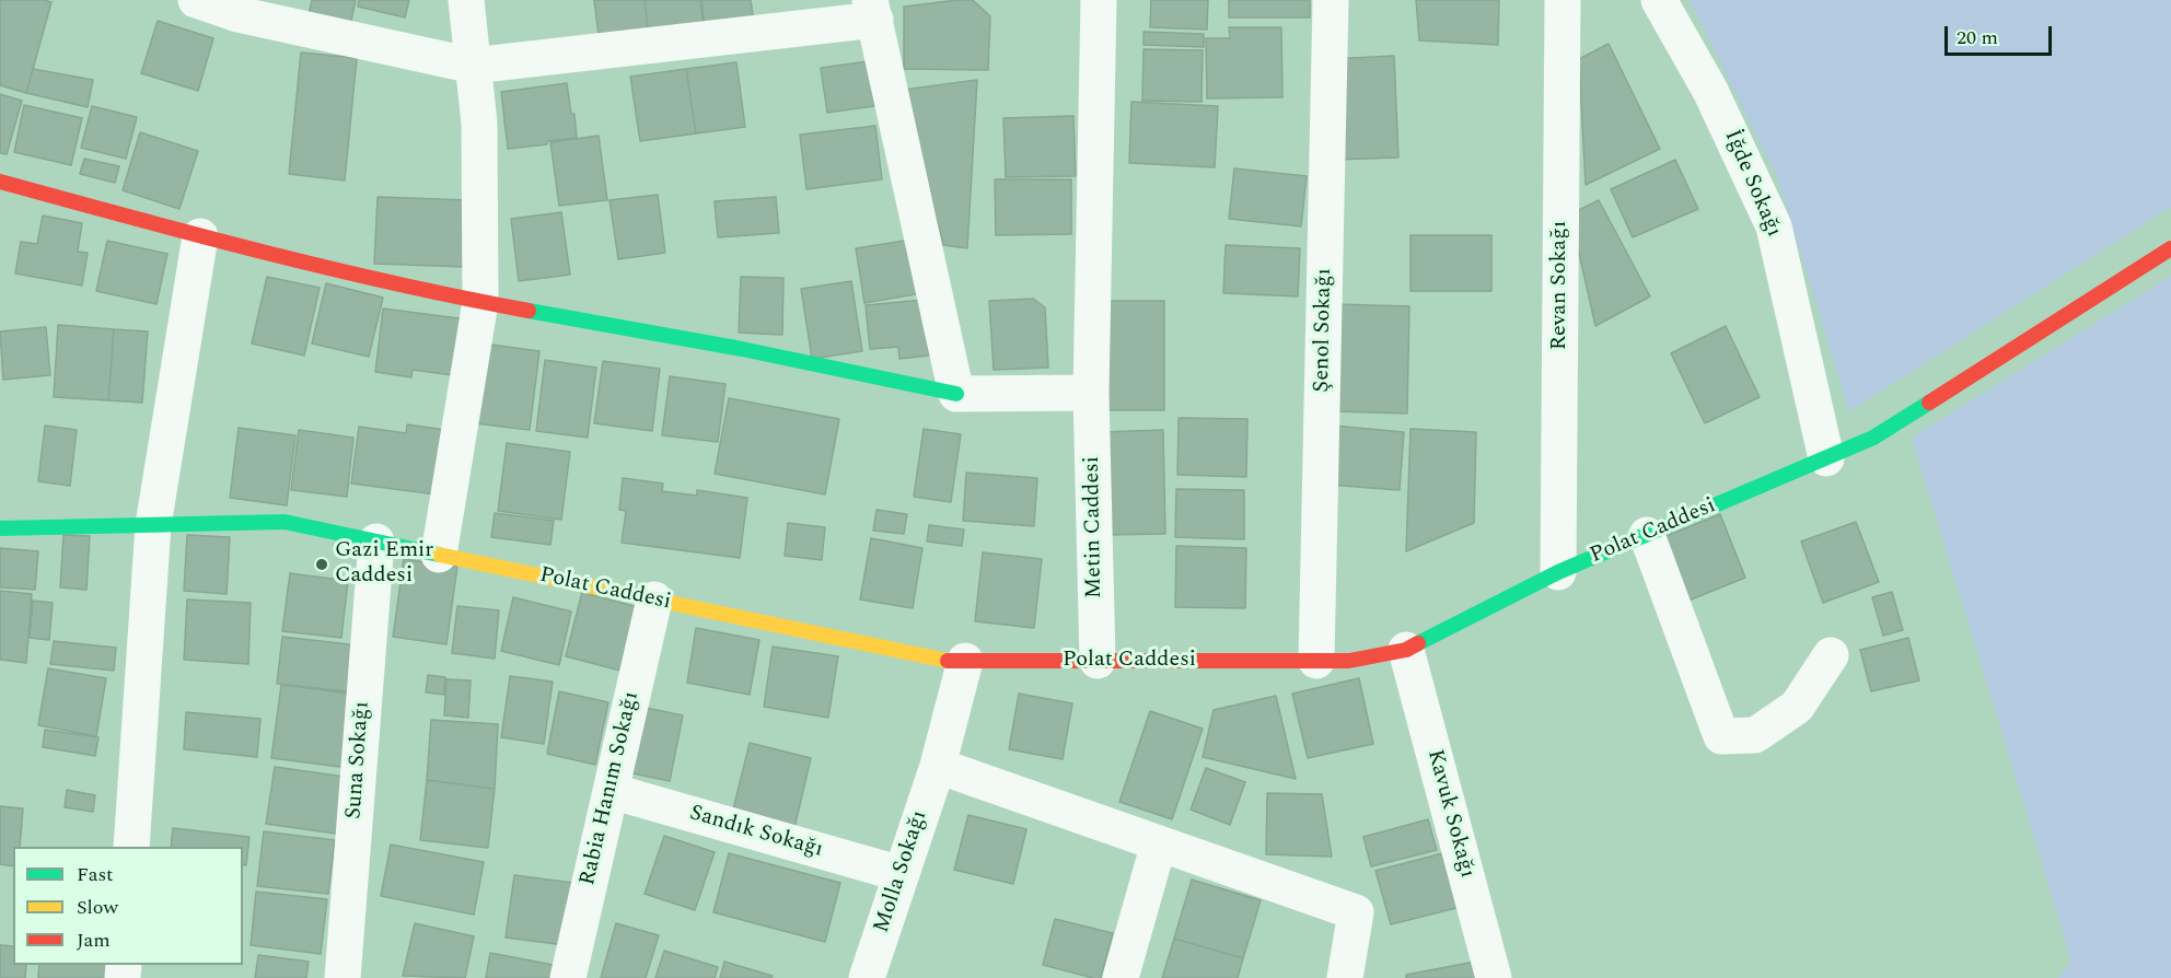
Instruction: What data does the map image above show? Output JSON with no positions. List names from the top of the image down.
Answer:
{
  "streets": {
    "street": [
      "İğde Sokağı",
      "Revan Sokağı",
      "Şenol Sokağı",
      "Metin Caddesi",
      "Polat Caddesi",
      "Suna Sokağı",
      "Rabia Hanım Sokağı",
      "Kavuk Sokağı",
      "Sandık Sokağı",
      "Molla Sokağı"
    ]
  },
  "crossings": [
    ["İğde Sokağı", "Polat Caddesi"],
    ["Revan Sokağı", "Polat Caddesi"],
    ["Şenol Sokağı", "Polat Caddesi"],
    ["Metin Caddesi", "Polat Caddesi"],
    ["Polat Caddesi", "Suna Sokağı"],
    ["Polat Caddesi", "Rabia Hanım Sokağı"],
    ["Polat Caddesi", "Kavuk Sokağı"],
    ["Polat Caddesi", "Molla Sokağı"],
    ["Rabia Hanım Sokağı", "Sandık Sokağı"],
    ["Sandık Sokağı", "Molla Sokağı"]
  ],
  "places": ["Gazi Emir Caddesi"],
  "legend": ["Fast", "Slow", "Jam"],
  "scale_bar": "20 m"
}
